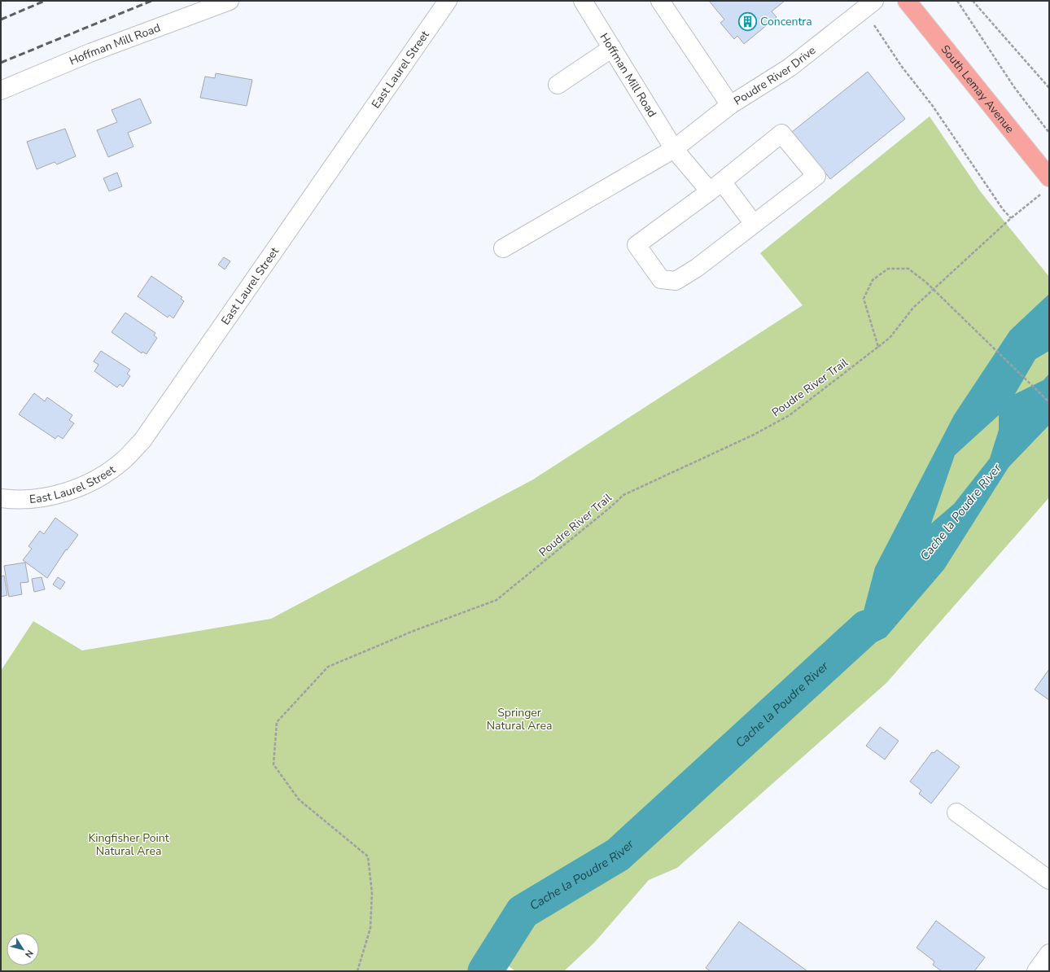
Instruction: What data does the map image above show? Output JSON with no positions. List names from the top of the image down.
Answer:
{
  "streets": {
    "main road": ["South Lemay Avenue"],
    "street": ["Hoffman Mill Road", "East Laurel Street", "Poudre River Drive"],
    "path": ["Poudre River Trail"]
  },
  "crossings": [
    ["Hoffman Mill Road", "Poudre River Drive"],
    ["South Lemay Avenue", "Poudre River Trail"]
  ],
  "water": ["Cache la Poudre River"],
  "parks": ["Springer Natural Area", "Kingfisher Point Natural Area"],
  "places": {
    "building": ["Concentra"]
  },
  "north": "bottom right"
}
